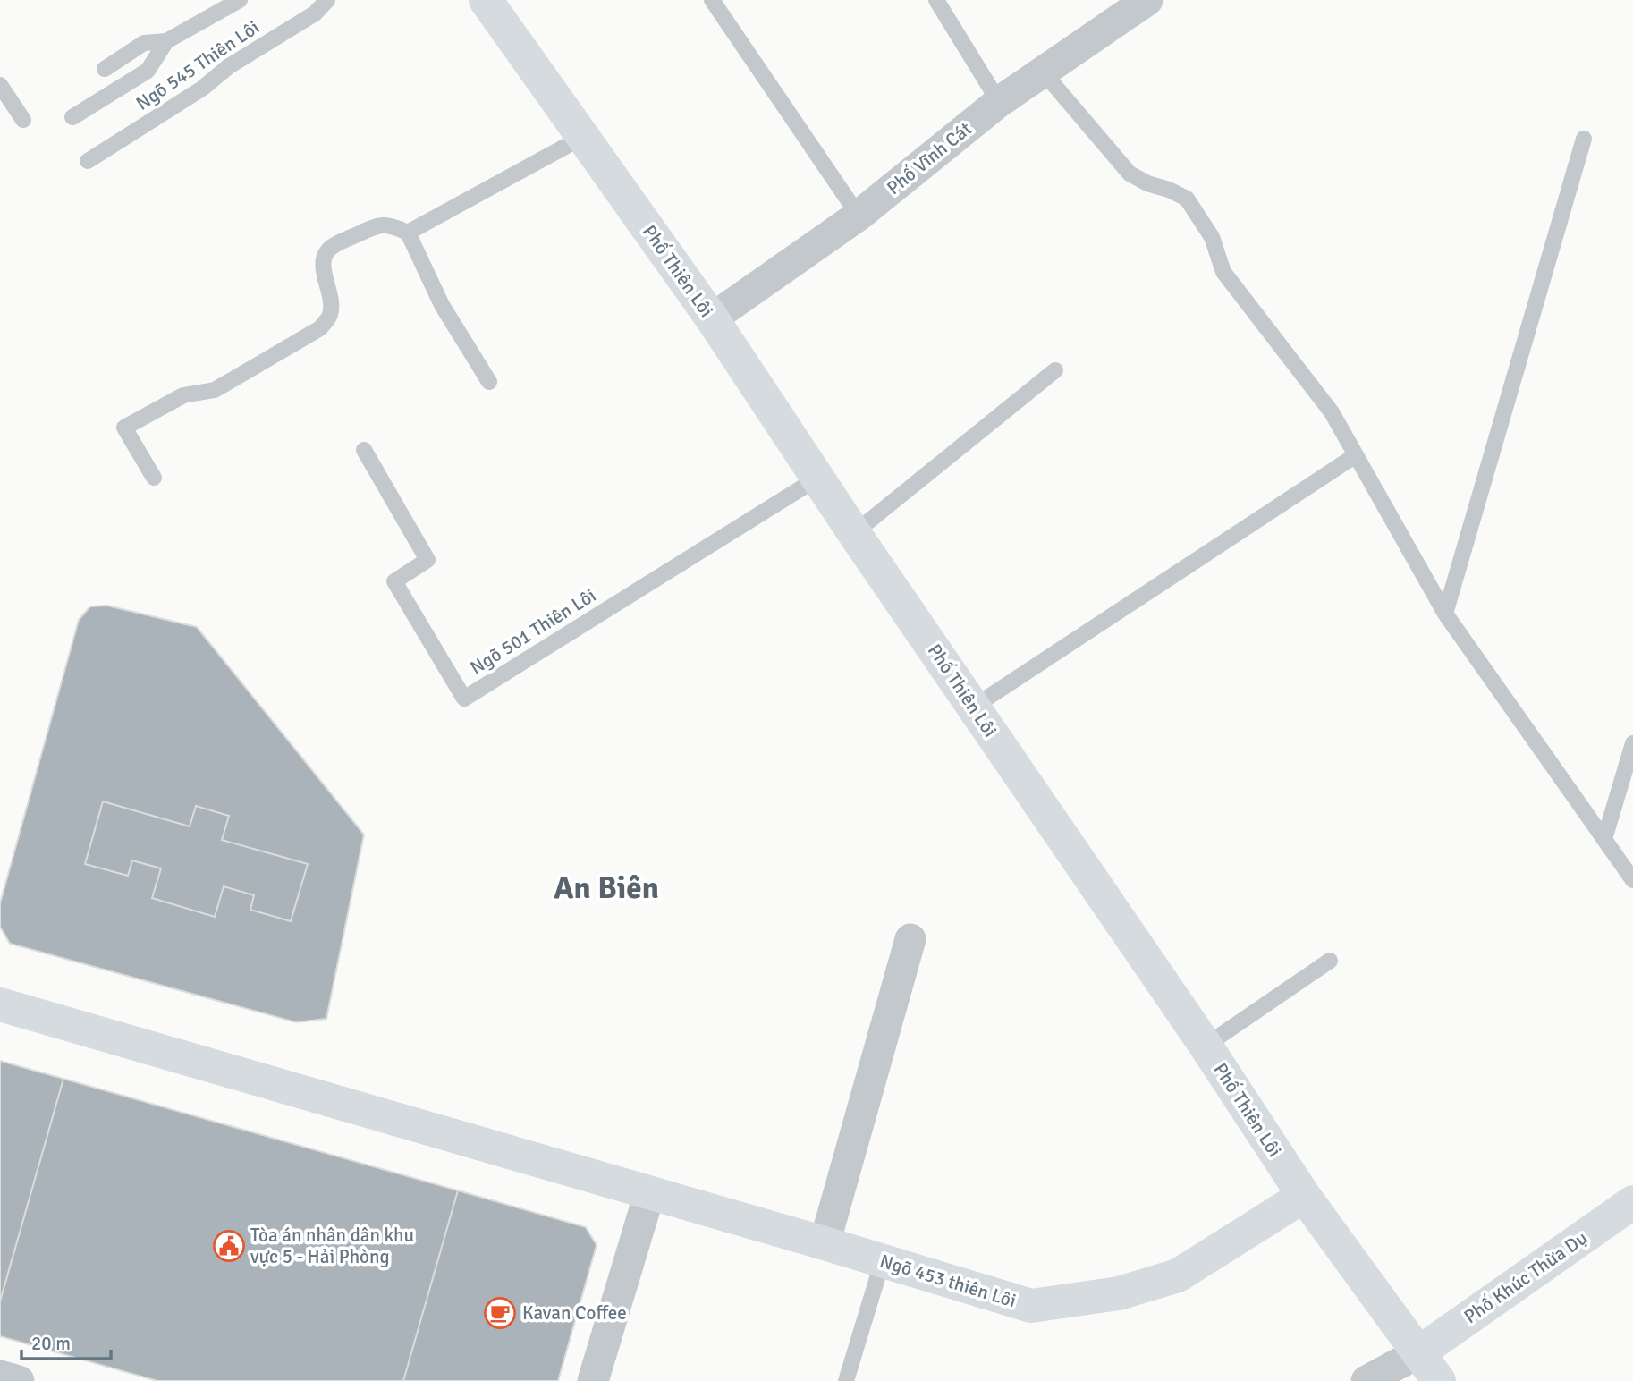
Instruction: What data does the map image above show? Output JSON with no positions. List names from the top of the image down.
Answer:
{
  "streets": {
    "main road": ["Phố Thiên Lôi", "Phố Khúc Thừa Dụ", "Ngõ 453 thiên Lôi"],
    "street": ["Phố Vĩnh Cát"],
    "lane": ["Ngõ 545 Thiên Lôi", "Ngõ 501 Thiên Lôi"]
  },
  "crossings": [
    ["Phố Vĩnh Cát", "Phố Thiên Lôi"],
    ["Phố Thiên Lôi", "Ngõ 501 Thiên Lôi"],
    ["Phố Thiên Lôi", "Phố Khúc Thừa Dụ"],
    ["Phố Thiên Lôi", "Ngõ 453 thiên Lôi"]
  ],
  "districts": ["An Biên"],
  "places": {
    "public building": ["Tòa án nhân dân khu vực 5 - Hải Phòng"],
    "cafe": ["Kavan Coffee"]
  },
  "scale_bar": "20 m"
}
